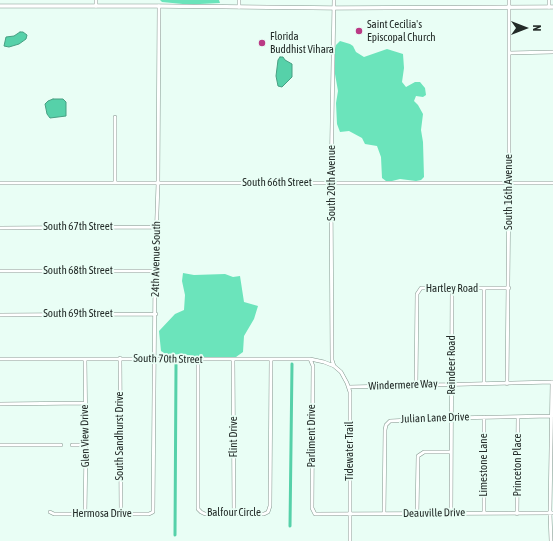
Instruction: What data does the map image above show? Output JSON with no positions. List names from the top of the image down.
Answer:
{
  "streets": {
    "street": [
      "South 66th Street",
      "South 20th Avenue",
      "South 16th Avenue",
      "South 67th Street",
      "24th Avenue South",
      "South 68th Street",
      "Hartley Road",
      "South 69th Street",
      "South 70th Street",
      "Reindeer Road",
      "Windermere Way",
      "Julian Lane Drive",
      "Glen View Drive",
      "South Sandhurst Drive",
      "Parliment Drive",
      "Flint Drive",
      "Tidewater Trail",
      "Limestone Lane",
      "Princeton Place",
      "Balfour Circle",
      "Deauville Drive",
      "Hermosa Drive"
    ]
  },
  "crossings": [
    ["South 66th Street", "South 20th Avenue"],
    ["South 66th Street", "South 16th Avenue"],
    ["South 66th Street", "24th Avenue South"],
    ["South 20th Avenue", "South 70th Street"],
    ["South 20th Avenue", "Tidewater Trail"],
    ["South 16th Avenue", "Hartley Road"],
    ["South 16th Avenue", "Windermere Way"],
    ["South 67th Street", "24th Avenue South"],
    ["24th Avenue South", "South 68th Street"],
    ["24th Avenue South", "South 69th Street"],
    ["24th Avenue South", "South 70th Street"],
    ["24th Avenue South", "Hermosa Drive"],
    ["Hartley Road", "Reindeer Road"],
    ["Hartley Road", "Windermere Way"],
    ["South 70th Street", "Glen View Drive"],
    ["South 70th Street", "South Sandhurst Drive"],
    ["South 70th Street", "Parliment Drive"],
    ["South 70th Street", "Flint Drive"],
    ["South 70th Street", "Tidewater Trail"],
    ["South 70th Street", "Balfour Circle"],
    ["Reindeer Road", "Windermere Way"],
    ["Reindeer Road", "Julian Lane Drive"],
    ["Reindeer Road", "Deauville Drive"],
    ["Windermere Way", "Tidewater Trail"],
    ["Julian Lane Drive", "Limestone Lane"],
    ["Julian Lane Drive", "Princeton Place"],
    ["Julian Lane Drive", "Deauville Drive"],
    ["Glen View Drive", "Hermosa Drive"],
    ["South Sandhurst Drive", "Hermosa Drive"],
    ["Parliment Drive", "Deauville Drive"],
    ["Flint Drive", "Balfour Circle"],
    ["Tidewater Trail", "Deauville Drive"],
    ["Limestone Lane", "Deauville Drive"],
    ["Princeton Place", "Deauville Drive"]
  ],
  "places": ["Saint Cecilia's Episcopal Church", "Florida Buddhist Vihara"],
  "north": "right"
}
